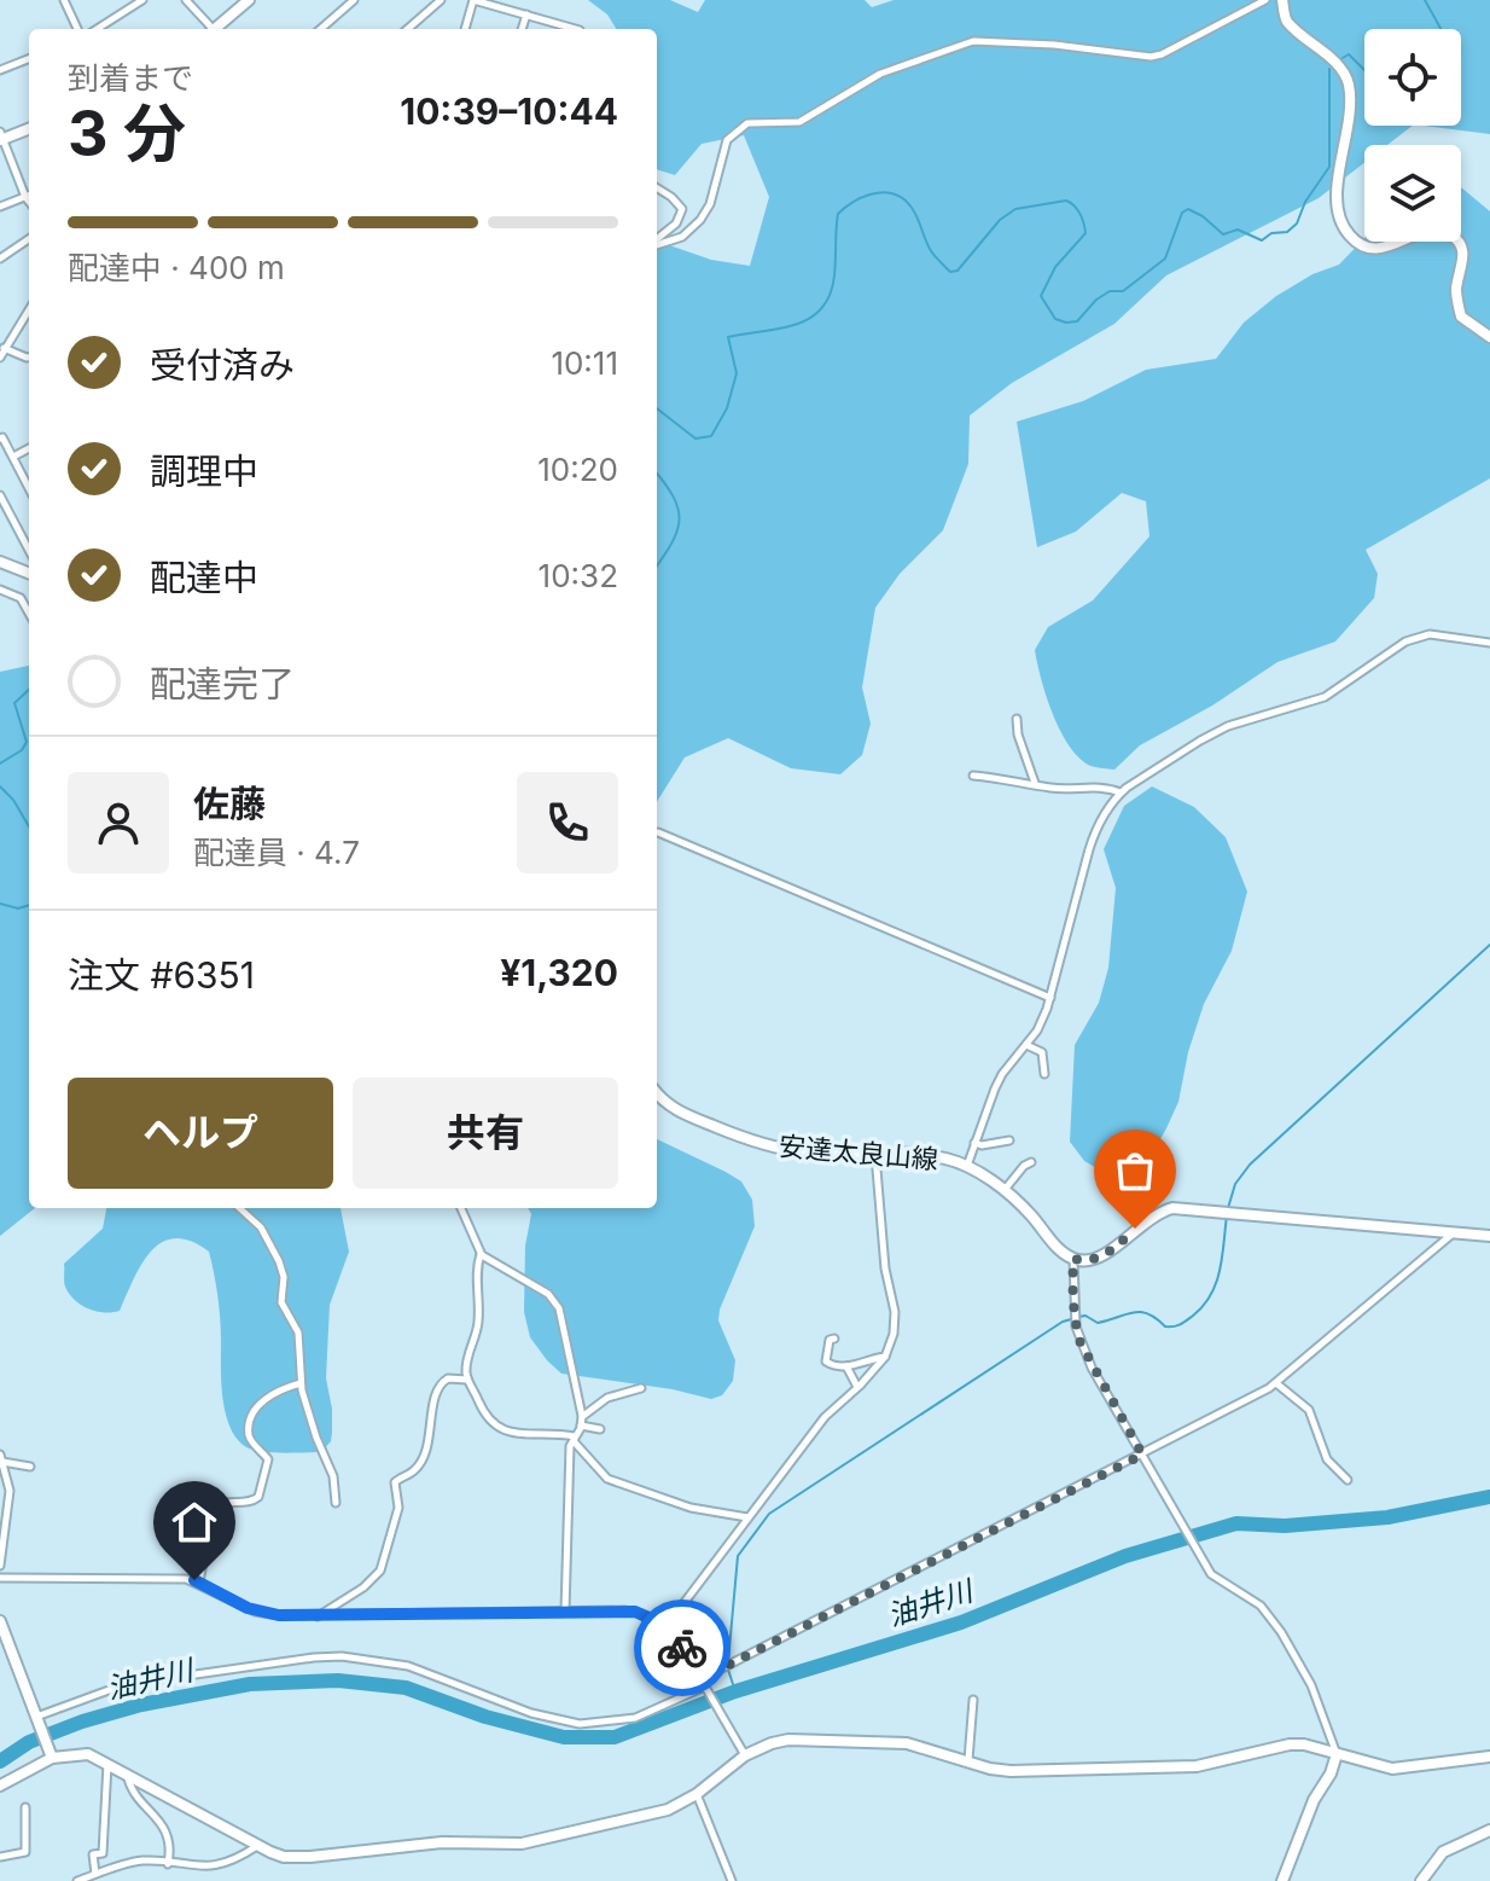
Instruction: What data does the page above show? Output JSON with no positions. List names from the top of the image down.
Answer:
{
  "streets": {
    "street": ["安達太良山線"]
  },
  "water": ["油井川"],
  "page": {
    "heading": ["3 分", "到着まで", "10:39–10:44"],
    "panel": [
      "佐藤",
      "配達員 · 4.7",
      "注文 #6351",
      "¥1,320"
    ],
    "bar": "配達中 · 400 m",
    "list": [
      ["受付済み", "10:11"],
      ["調理中", "10:20"],
      ["配達中", "10:32"],
      "配達完了"
    ],
    "buttons": ["ヘルプ", "共有"]
  }
}
